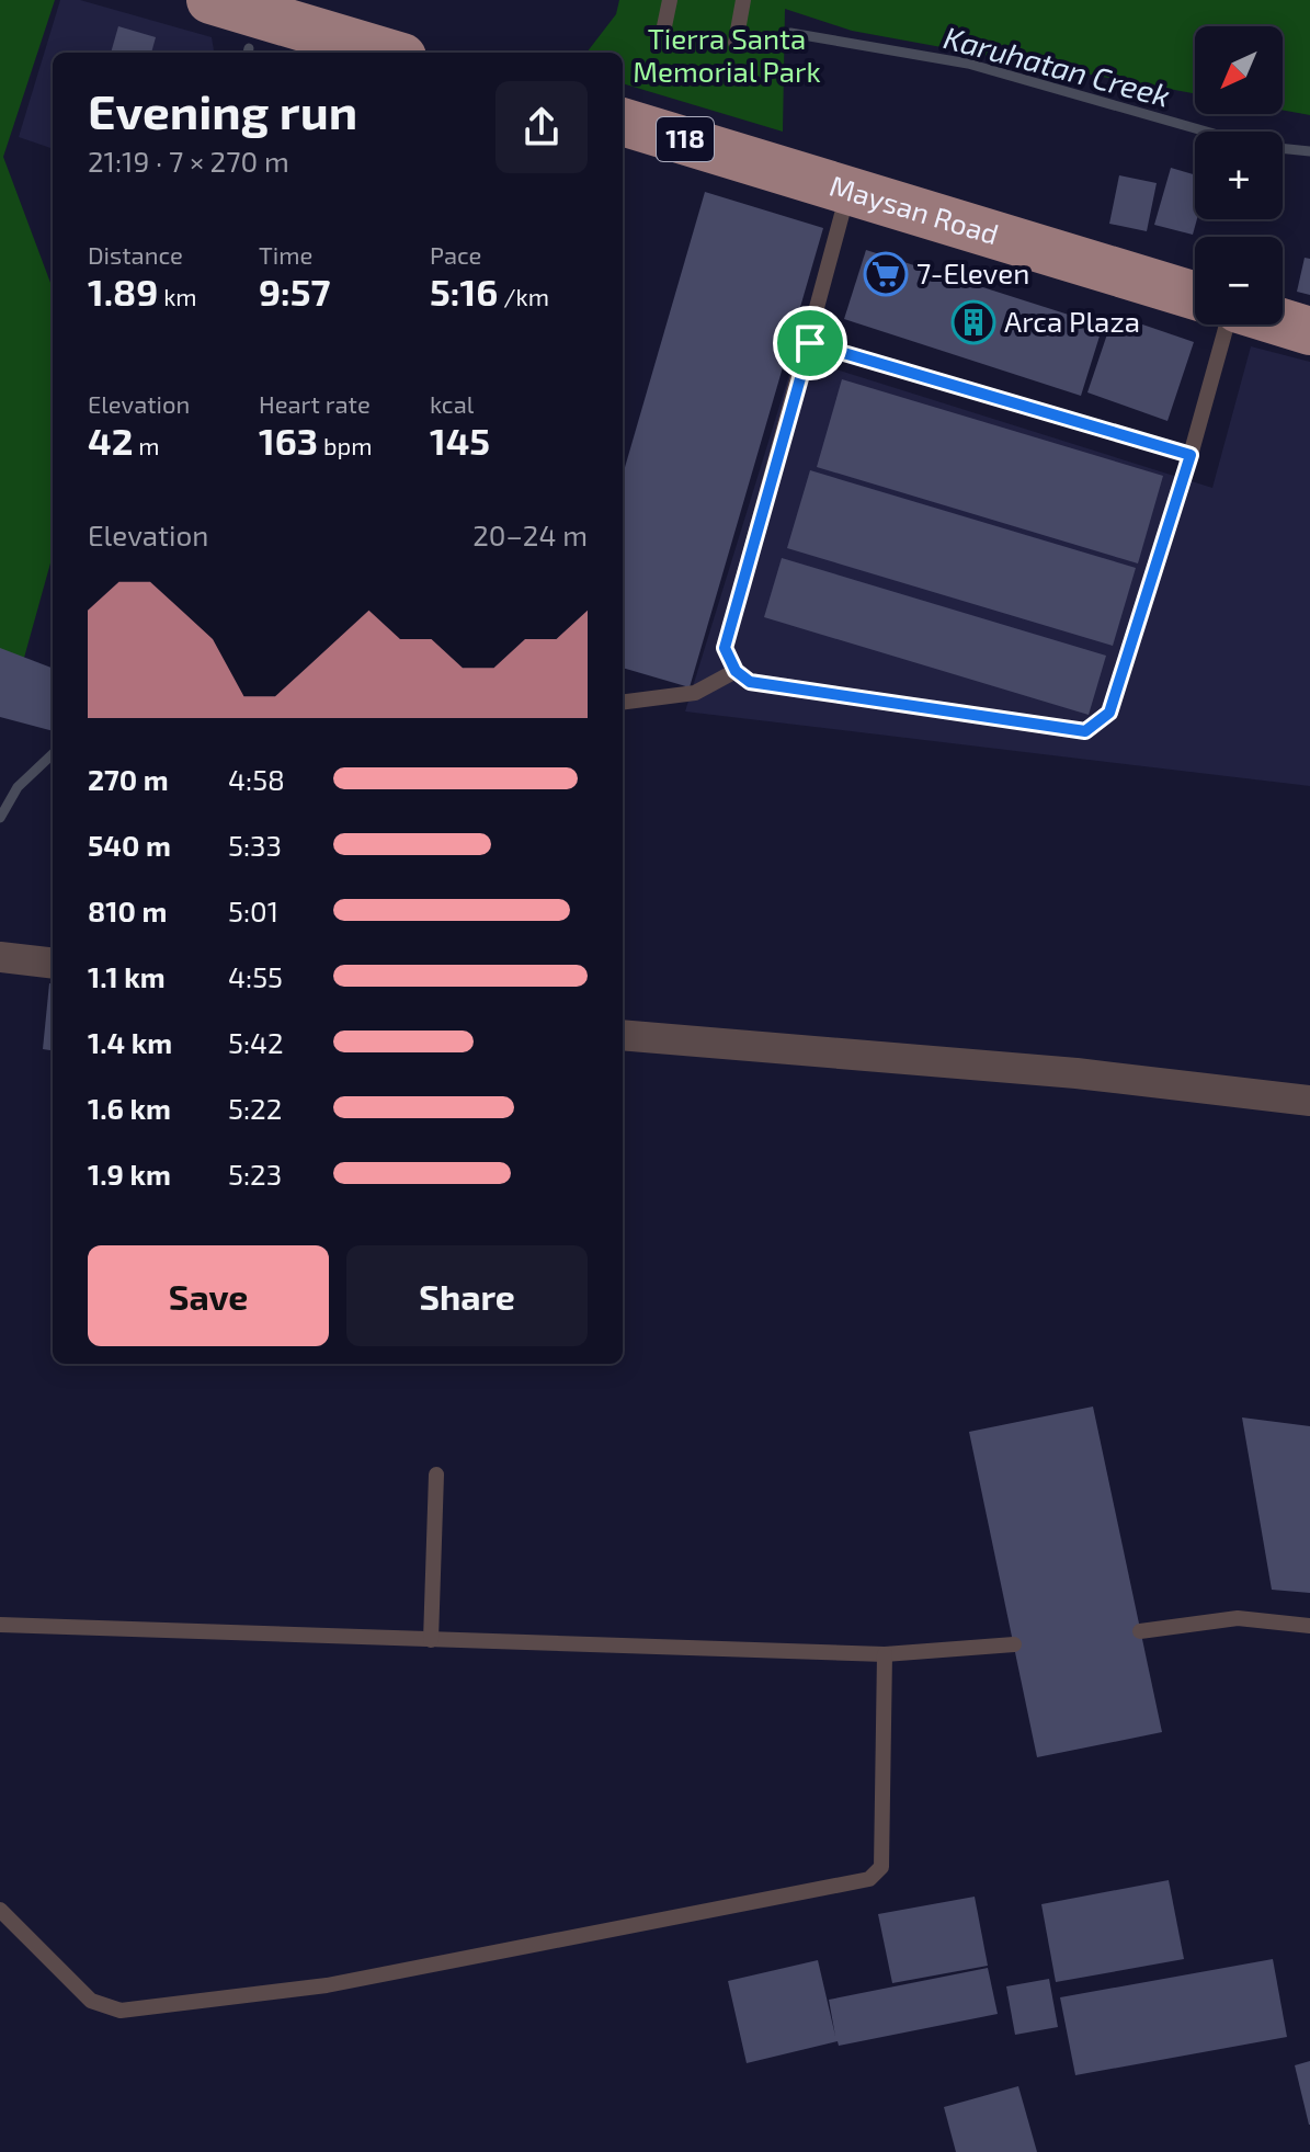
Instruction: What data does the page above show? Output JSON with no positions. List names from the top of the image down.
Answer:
{
  "streets": {
    "main road": ["118", "Maysan Road"]
  },
  "water": ["Karuhatan Creek"],
  "parks": ["Tierra Santa Memorial Park"],
  "places": {
    "supermarket": ["7-Eleven"],
    "building": ["Arca Plaza"]
  },
  "north": "bottom left",
  "page": {
    "map_buttons": ["+", "−"],
    "heading": ["Evening run", "21:19 · 7 × 270 m"],
    "stats": [
      ["Distance", "1.89 km"],
      ["Time", "9:57"],
      ["Pace", "5:16 /km"],
      ["Elevation", "42 m"],
      ["Heart rate", "163 bpm"],
      ["kcal", "145"]
    ],
    "chart": ["Elevation", "20–24 m"],
    "list": [
      {
        "name": "270 m",
        "note": "4:58"
      },
      {
        "name": "540 m",
        "note": "5:33"
      },
      {
        "name": "810 m",
        "note": "5:01"
      },
      {
        "name": "1.1 km",
        "note": "4:55"
      },
      {
        "name": "1.4 km",
        "note": "5:42"
      },
      {
        "name": "1.6 km",
        "note": "5:22"
      },
      {
        "name": "1.9 km",
        "note": "5:23"
      }
    ],
    "buttons": ["Save", "Share"]
  }
}
